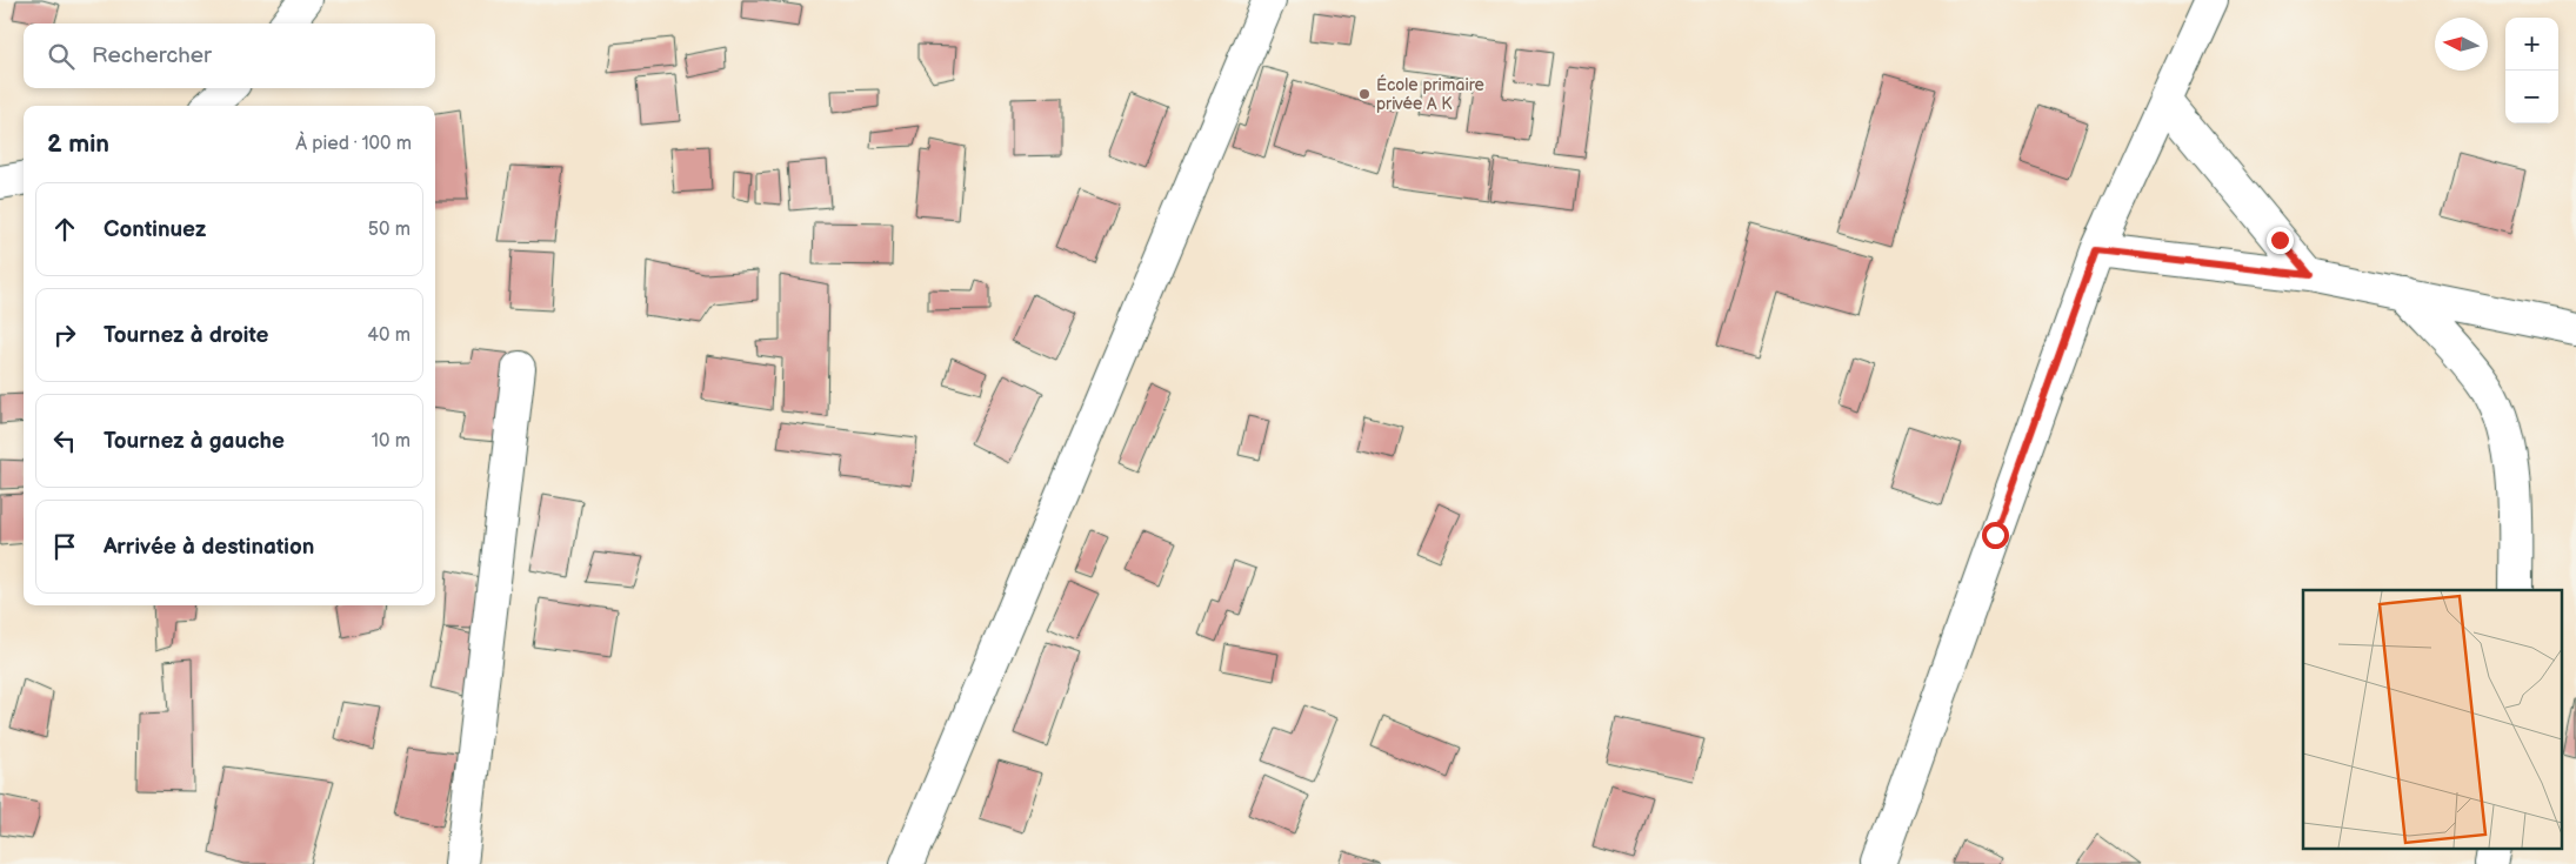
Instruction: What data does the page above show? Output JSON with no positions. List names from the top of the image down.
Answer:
{
  "places": ["École primaire privée A K"],
  "north": "left",
  "page": {
    "map_buttons": ["+", "−"],
    "search": "Rechercher",
    "heading": ["2 min", "À pied · 100 m"],
    "list": [
      ["Continuez", "50 m"],
      ["Tournez à droite", "40 m"],
      ["Tournez à gauche", "10 m"],
      "Arrivée à destination"
    ]
  }
}
